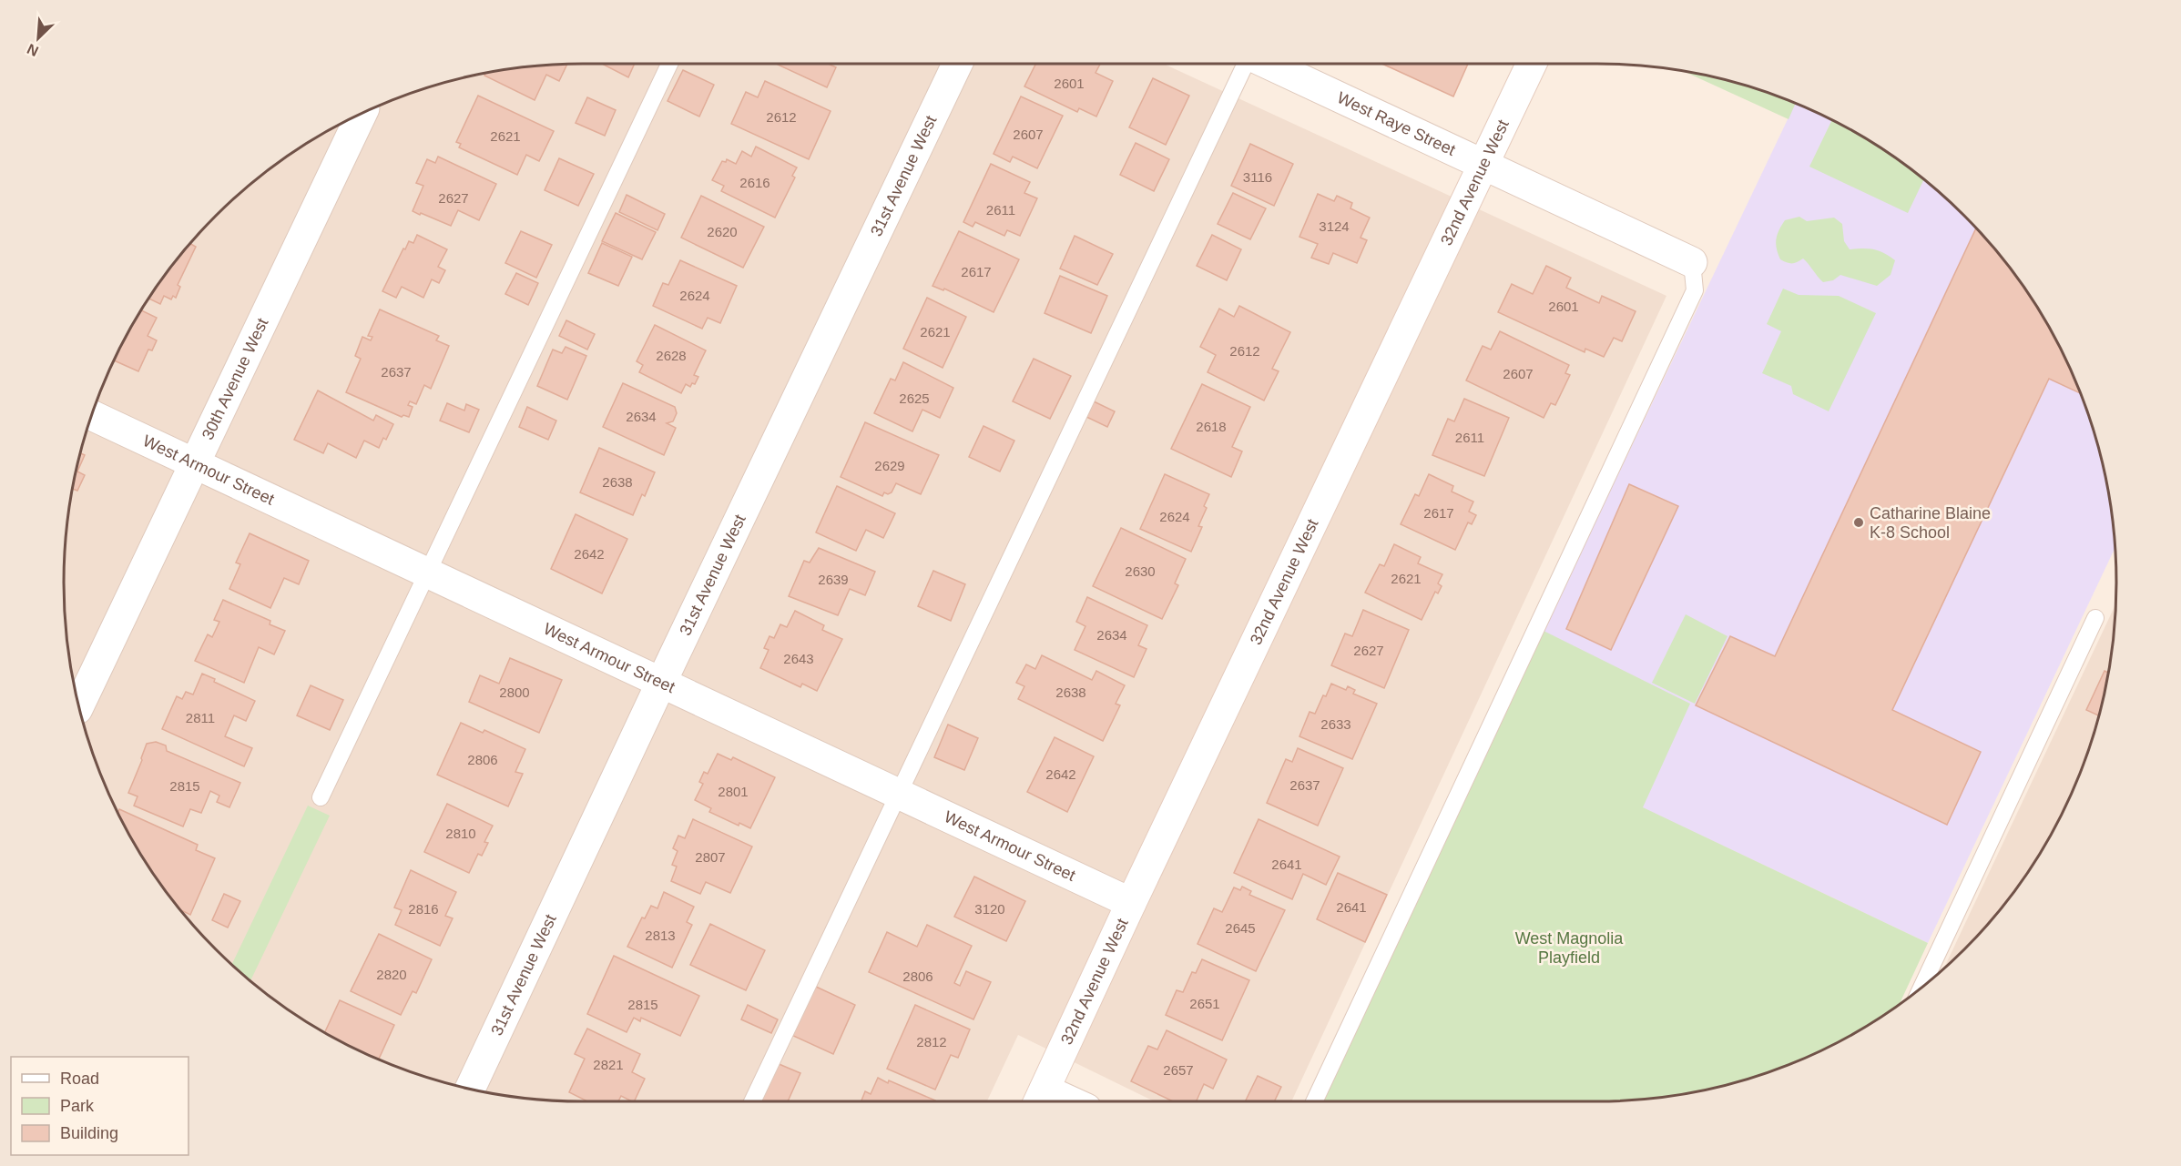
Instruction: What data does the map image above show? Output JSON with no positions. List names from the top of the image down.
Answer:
{
  "streets": {
    "street": [
      "West Raye Street",
      "31st Avenue West",
      "32nd Avenue West",
      "30th Avenue West",
      "West Armour Street"
    ]
  },
  "crossings": [
    ["West Raye Street", "32nd Avenue West"],
    ["31st Avenue West", "West Armour Street"],
    ["32nd Avenue West", "West Armour Street"],
    ["30th Avenue West", "West Armour Street"]
  ],
  "parks": ["West Magnolia Playfield"],
  "places": ["Catharine Blaine K-8 School"],
  "house_numbers": [
    "2601",
    "2612",
    "2607",
    "2621",
    "3116",
    "2616",
    "2627",
    "2611",
    "3124",
    "2620",
    "2617",
    "2624",
    "2601",
    "2621",
    "2612",
    "2628",
    "2637",
    "2607",
    "2625",
    "2634",
    "2618",
    "2611",
    "2629",
    "2638",
    "2617",
    "2624",
    "2642",
    "2630",
    "2621",
    "2639",
    "2634",
    "2627",
    "2643",
    "2800",
    "2638",
    "2811",
    "2633",
    "2806",
    "2642",
    "2637",
    "2815",
    "2801",
    "2810",
    "2807",
    "2641",
    "2641",
    "2816",
    "3120",
    "2645",
    "2813",
    "2820",
    "2806",
    "2651",
    "2815",
    "2812",
    "2821",
    "2657"
  ],
  "legend": ["Road", "Park", "Building"],
  "north": "bottom left"
}
